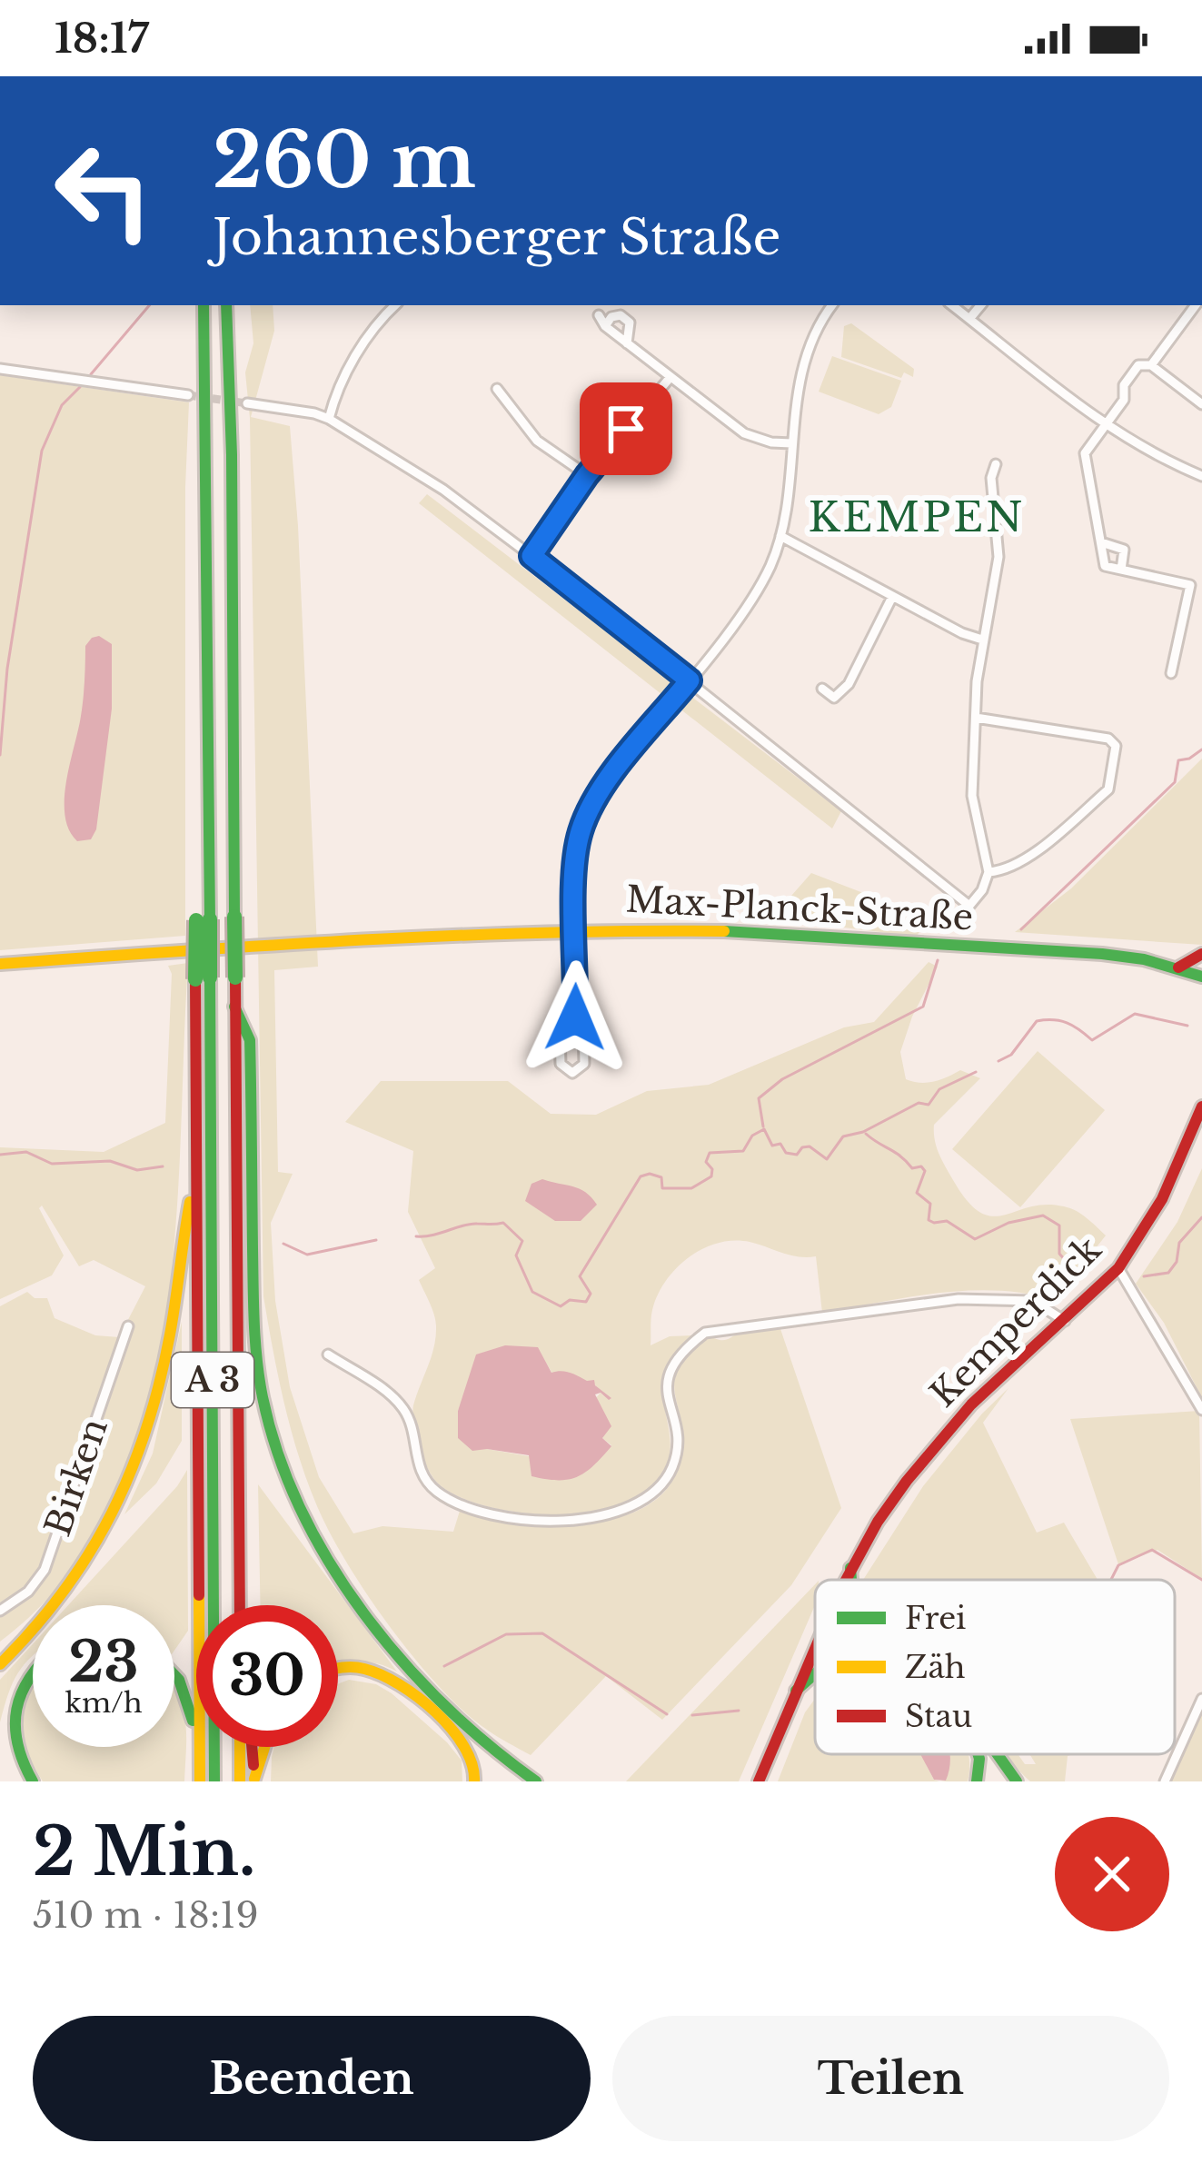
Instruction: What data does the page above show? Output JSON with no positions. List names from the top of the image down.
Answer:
{
  "streets": {
    "main road": ["Max-Planck-Straße", "Kemperdick", "A 3"],
    "street": ["Birken"]
  },
  "districts": ["KEMPEN"],
  "legend": ["Frei", "Zäh", "Stau"],
  "page": {
    "status": "18:17",
    "turn": ["260 m", "Johannesberger Straße"],
    "speed": "23 km/h",
    "limit": "30",
    "heading": ["2 Min.", "510 m · 18:19"],
    "buttons": ["Beenden", "Teilen"]
  }
}
